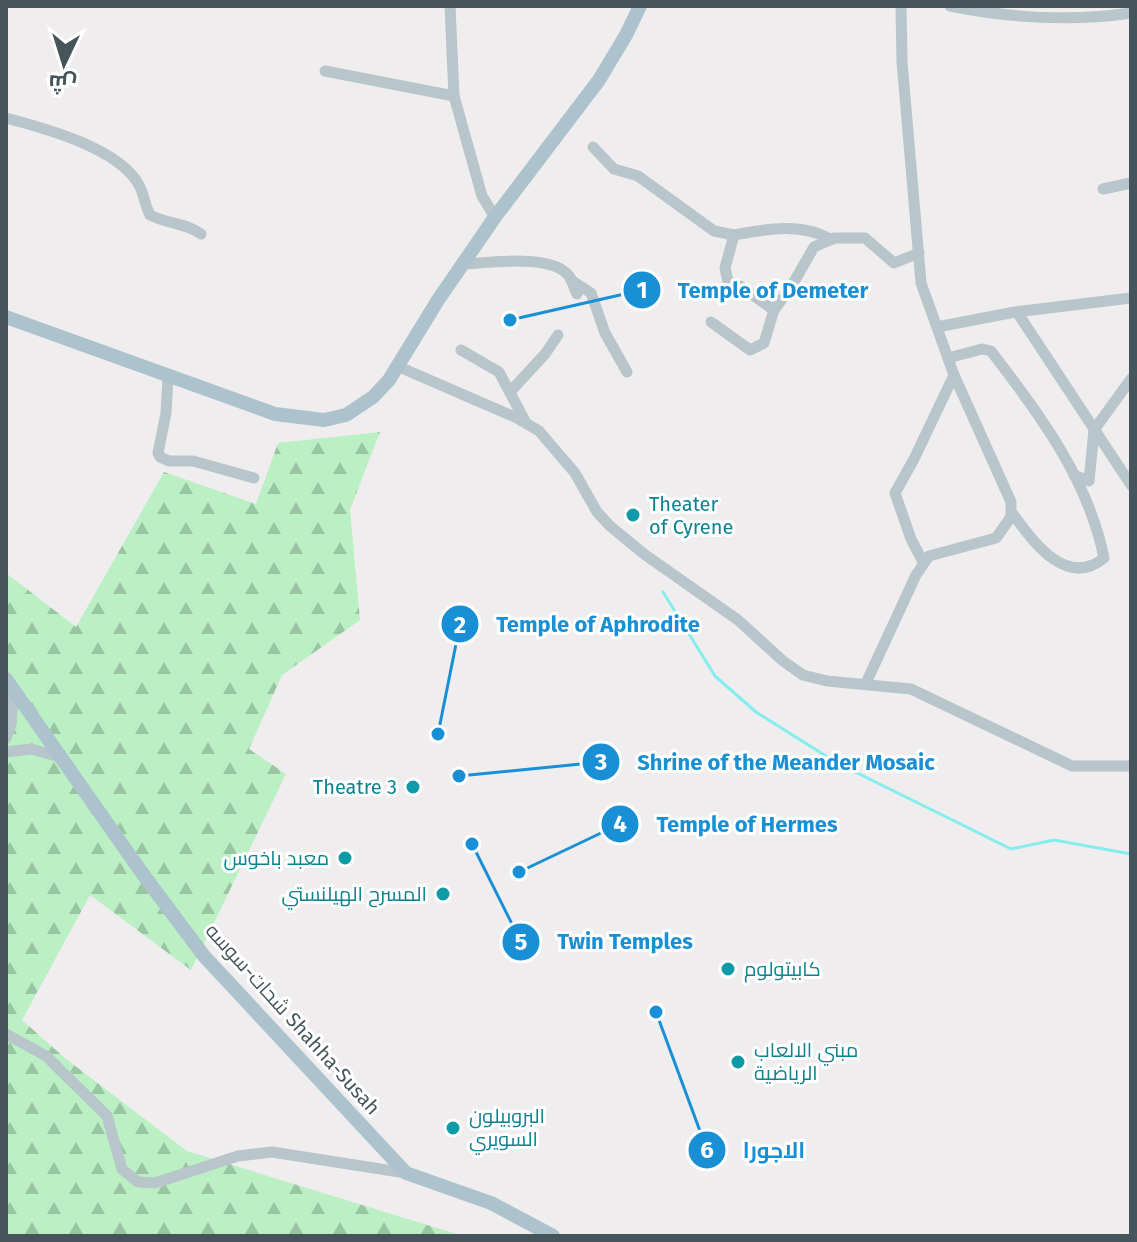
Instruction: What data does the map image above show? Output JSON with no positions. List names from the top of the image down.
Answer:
{
  "streets": {
    "main road": ["شحات-سوسه Shahha-Susah"]
  },
  "places": [
    "Temple of Demeter",
    "Theater of Cyrene",
    "Temple of Aphrodite",
    "Shrine of the Meander Mosaic",
    "Theatre 3",
    "Twin Temples",
    "معبد باخوس",
    "Temple of Hermes",
    "المسرح الهيلنستي",
    "كابيتولوم",
    "الاجورا",
    "مبني الالعاب الرياضية",
    "البروبيلون السويري"
  ],
  "north": "bottom"
}
